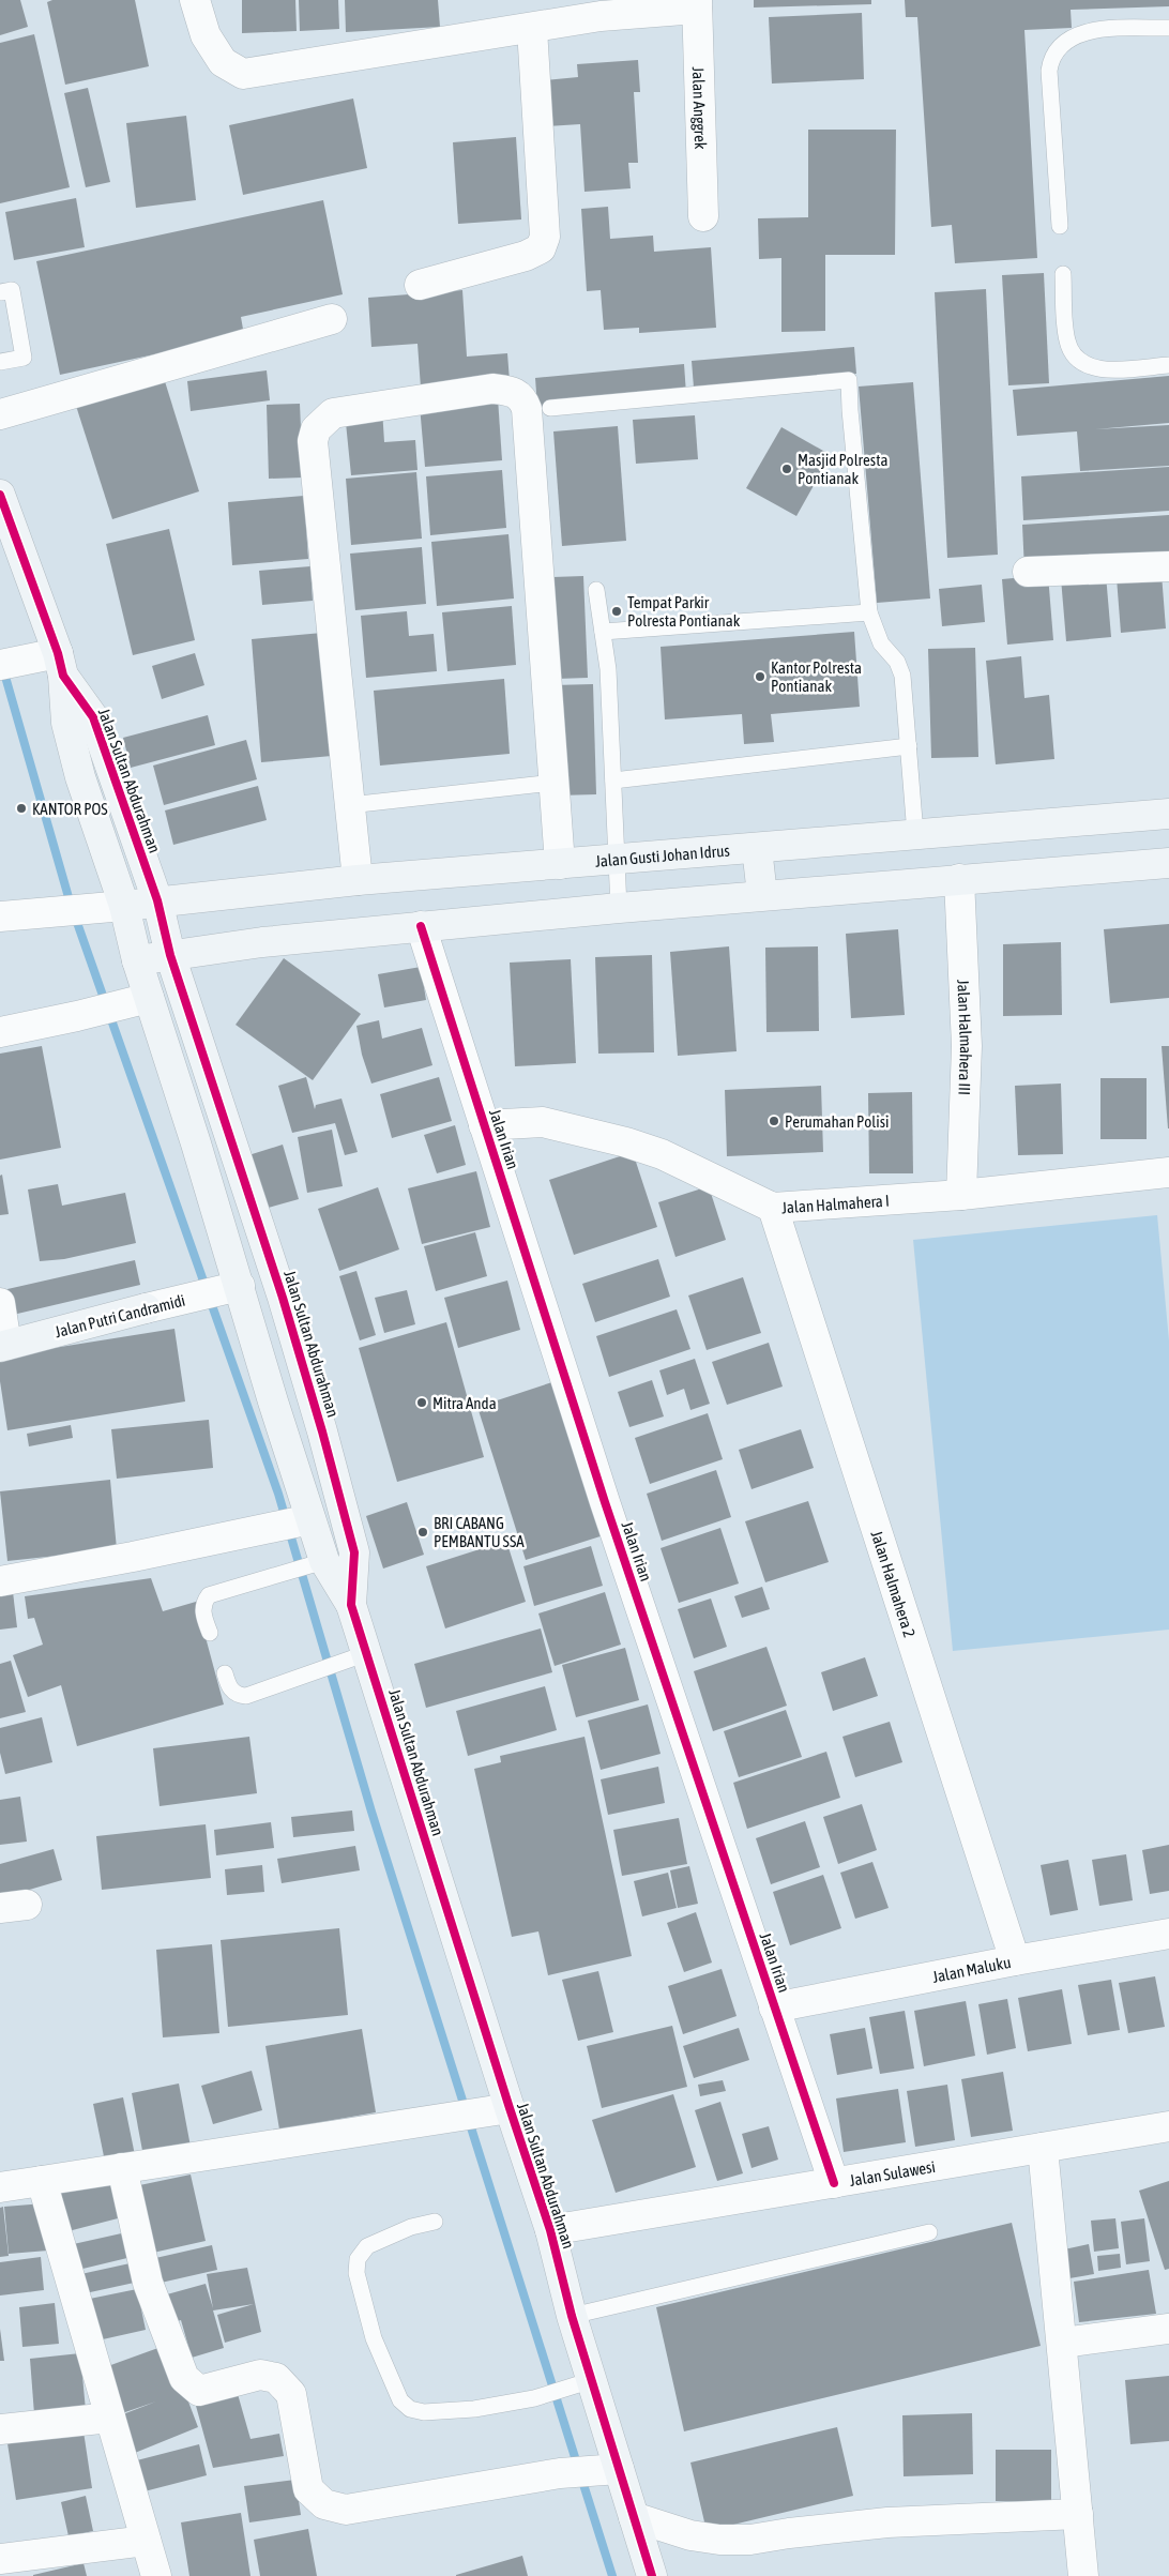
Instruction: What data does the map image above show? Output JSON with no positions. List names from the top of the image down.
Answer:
{
  "streets": {
    "street": [
      "Jalan Anggrek",
      "Jalan Sultan Abdurahman",
      "Jalan Gusti Johan Idrus",
      "Jalan Halmahera III",
      "Jalan Irian",
      "Jalan Halmahera I",
      "Jalan Putri Candramidi",
      "Jalan Halmahera 2",
      "Jalan Maluku",
      "Jalan Sulawesi"
    ]
  },
  "crossings": [
    ["Jalan Sultan Abdurahman", "Jalan Gusti Johan Idrus"],
    ["Jalan Sultan Abdurahman", "Jalan Sulawesi"],
    ["Jalan Halmahera III", "Jalan Halmahera I"],
    ["Jalan Irian", "Jalan Halmahera I"],
    ["Jalan Irian", "Jalan Maluku"],
    ["Jalan Irian", "Jalan Sulawesi"],
    ["Jalan Halmahera I", "Jalan Halmahera 2"],
    ["Jalan Halmahera 2", "Jalan Maluku"]
  ],
  "places": [
    "Masjid Polresta Pontianak",
    "Tempat Parkir Polresta Pontianak",
    "Kantor Polresta Pontianak",
    "KANTOR POS",
    "Perumahan Polisi",
    "Mitra Anda",
    "BRI CABANG PEMBANTU SSA"
  ]
}
